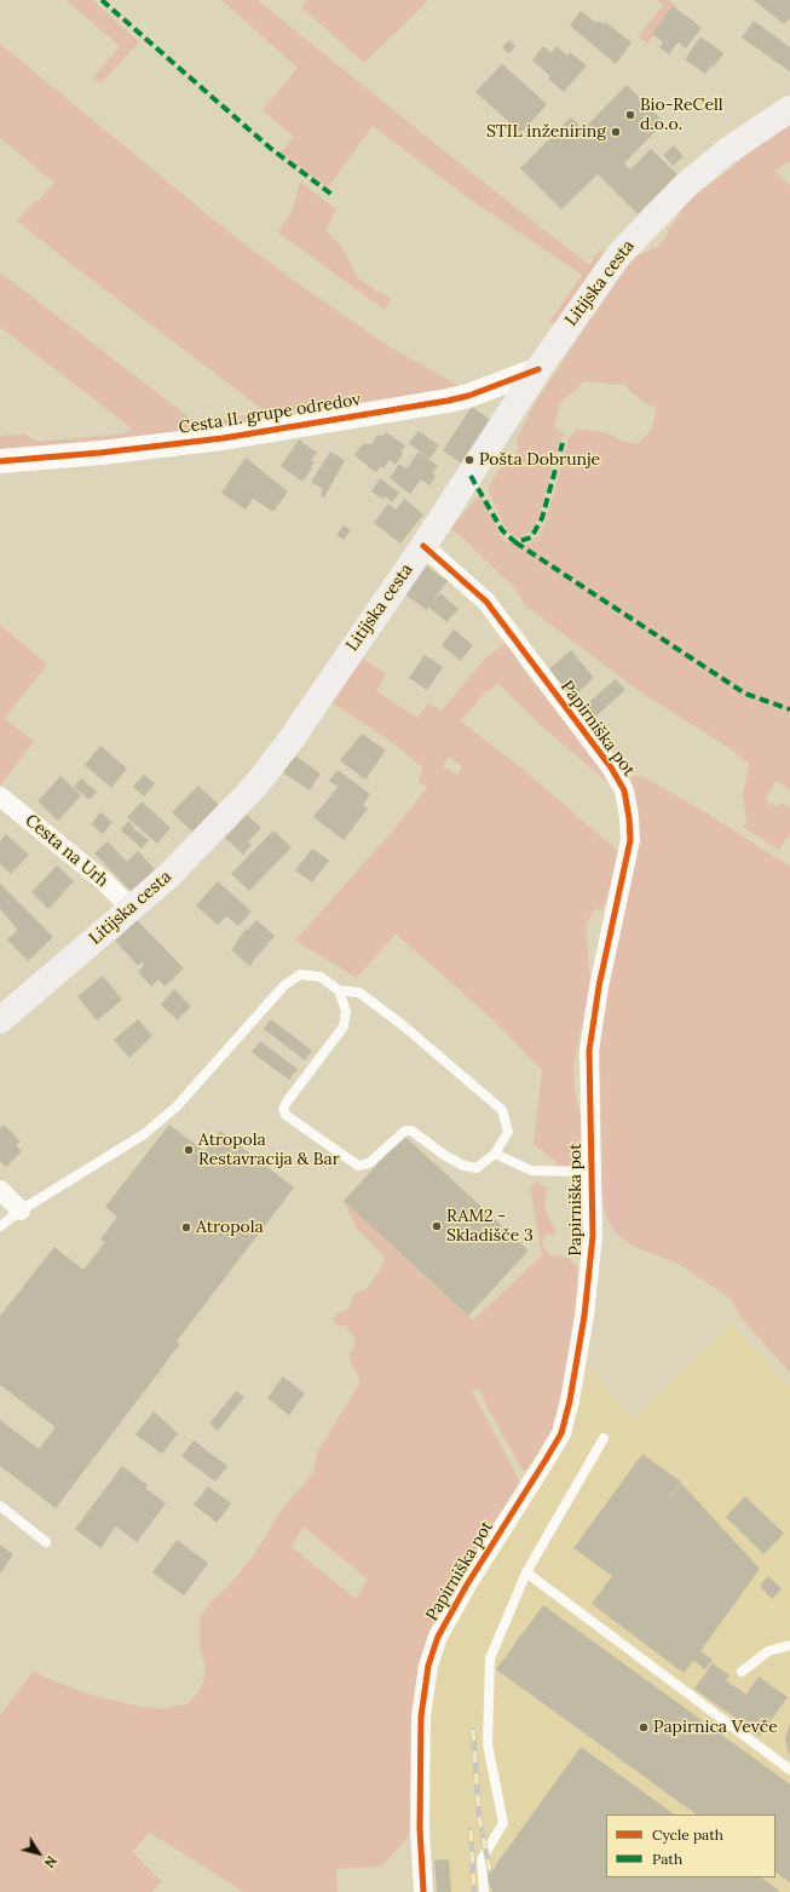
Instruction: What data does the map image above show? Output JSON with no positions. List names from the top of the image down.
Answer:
{
  "streets": {
    "main road": ["Litijska cesta"],
    "street": ["Cesta II. grupe odredov", "Papirniška pot", "Cesta na Urh"]
  },
  "crossings": [
    ["Litijska cesta", "Cesta II. grupe odredov"],
    ["Litijska cesta", "Papirniška pot"],
    ["Litijska cesta", "Cesta na Urh"]
  ],
  "places": [
    "Bio-ReCell d.o.o.",
    "STIL inženiring",
    "Pošta Dobrunje",
    "Atropola Restavracija & Bar",
    "RAM2 - Skladišče 3",
    "Atropola",
    "Papirnica Vevče"
  ],
  "legend": ["Cycle path", "Path"],
  "north": "bottom right"
}
